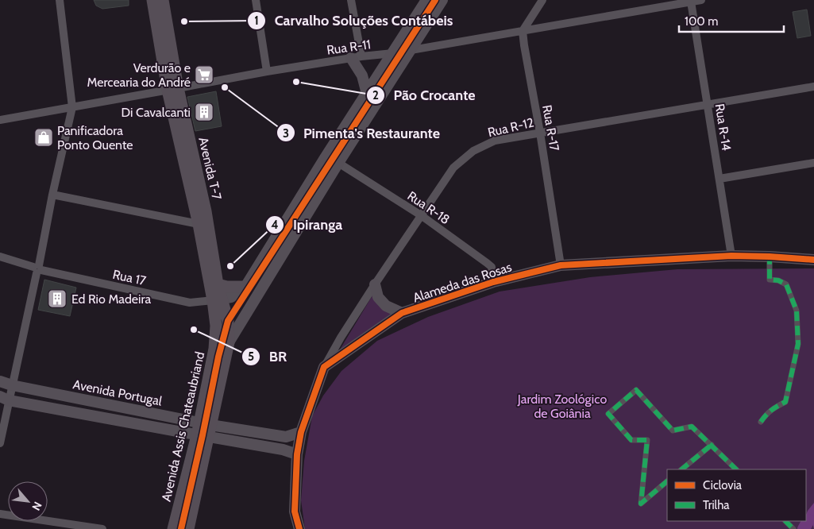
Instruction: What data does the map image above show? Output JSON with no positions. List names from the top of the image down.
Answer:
{
  "streets": {
    "main road": [
      "Avenida T-7",
      "Alameda das Rosas",
      "Avenida Portugal",
      "Avenida Assis Chateaubriand"
    ],
    "street": [
      "Rua R-11",
      "Rua R-12",
      "Rua R-14",
      "Rua R-17",
      "Rua R-18",
      "Rua 17"
    ]
  },
  "crossings": [
    ["Rua R-11", "Rua R-14"],
    ["Rua R-11", "Rua R-17"],
    ["Rua R-11", "Avenida T-7"],
    ["Rua R-11", "Avenida Assis Chateaubriand"],
    ["Rua R-12", "Rua R-14"],
    ["Rua R-12", "Rua R-17"],
    ["Rua R-12", "Rua R-18"],
    ["Rua R-12", "Alameda das Rosas"],
    ["Rua R-14", "Alameda das Rosas"],
    ["Rua R-17", "Alameda das Rosas"],
    ["Avenida T-7", "Rua 17"],
    ["Avenida T-7", "Avenida Assis Chateaubriand"],
    ["Rua R-18", "Alameda das Rosas"],
    ["Rua R-18", "Avenida Assis Chateaubriand"],
    ["Rua 17", "Avenida Assis Chateaubriand"],
    ["Avenida Portugal", "Avenida Assis Chateaubriand"]
  ],
  "parks": ["Jardim Zoológico de Goiânia"],
  "places": {
    "other": [
      "Carvalho Soluções Contábeis",
      "Pão Crocante",
      "Pimenta's Restaurante",
      "Ipiranga",
      "BR"
    ],
    "supermarket": ["Verdurão e Mercearia do André"],
    "building": ["Di Cavalcanti", "Ed Rio Madeira"],
    "shop": ["Panificadora Ponto Quente"]
  },
  "legend": ["Ciclovia", "Trilha"],
  "scale_bar": "100 m",
  "north": "bottom right"
}
